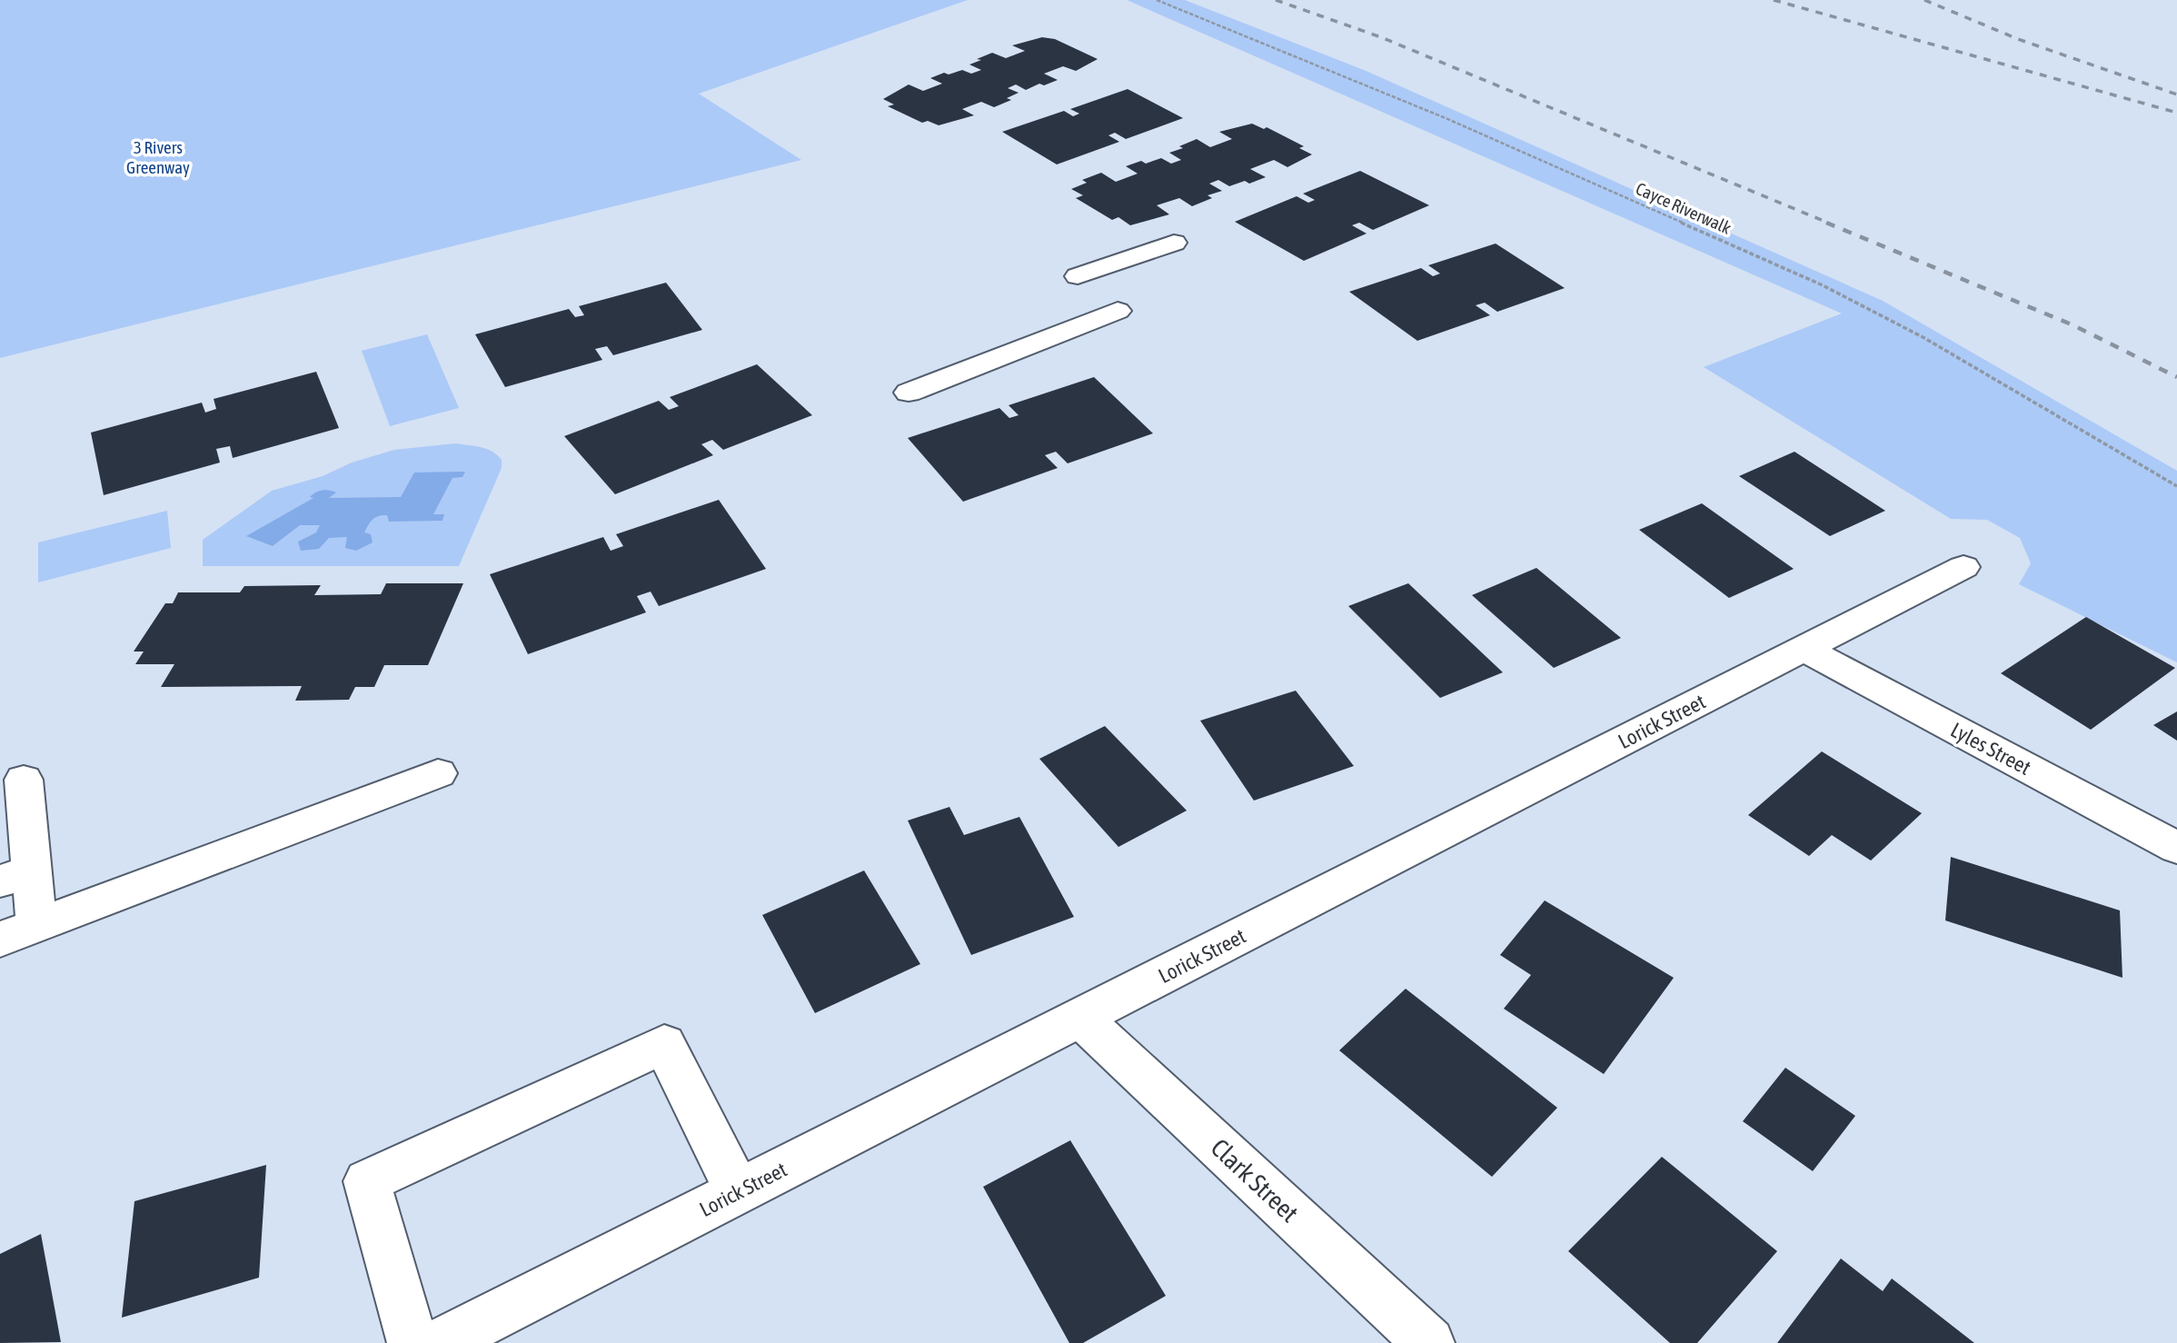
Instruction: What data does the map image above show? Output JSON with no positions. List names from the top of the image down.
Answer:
{
  "streets": {
    "street": ["Lorick Street", "Lyles Street", "Clark Street"],
    "path": ["Cayce Riverwalk"]
  },
  "crossings": [
    ["Lorick Street", "Lyles Street"],
    ["Lorick Street", "Clark Street"]
  ],
  "parks": ["3 Rivers Greenway"]
}
